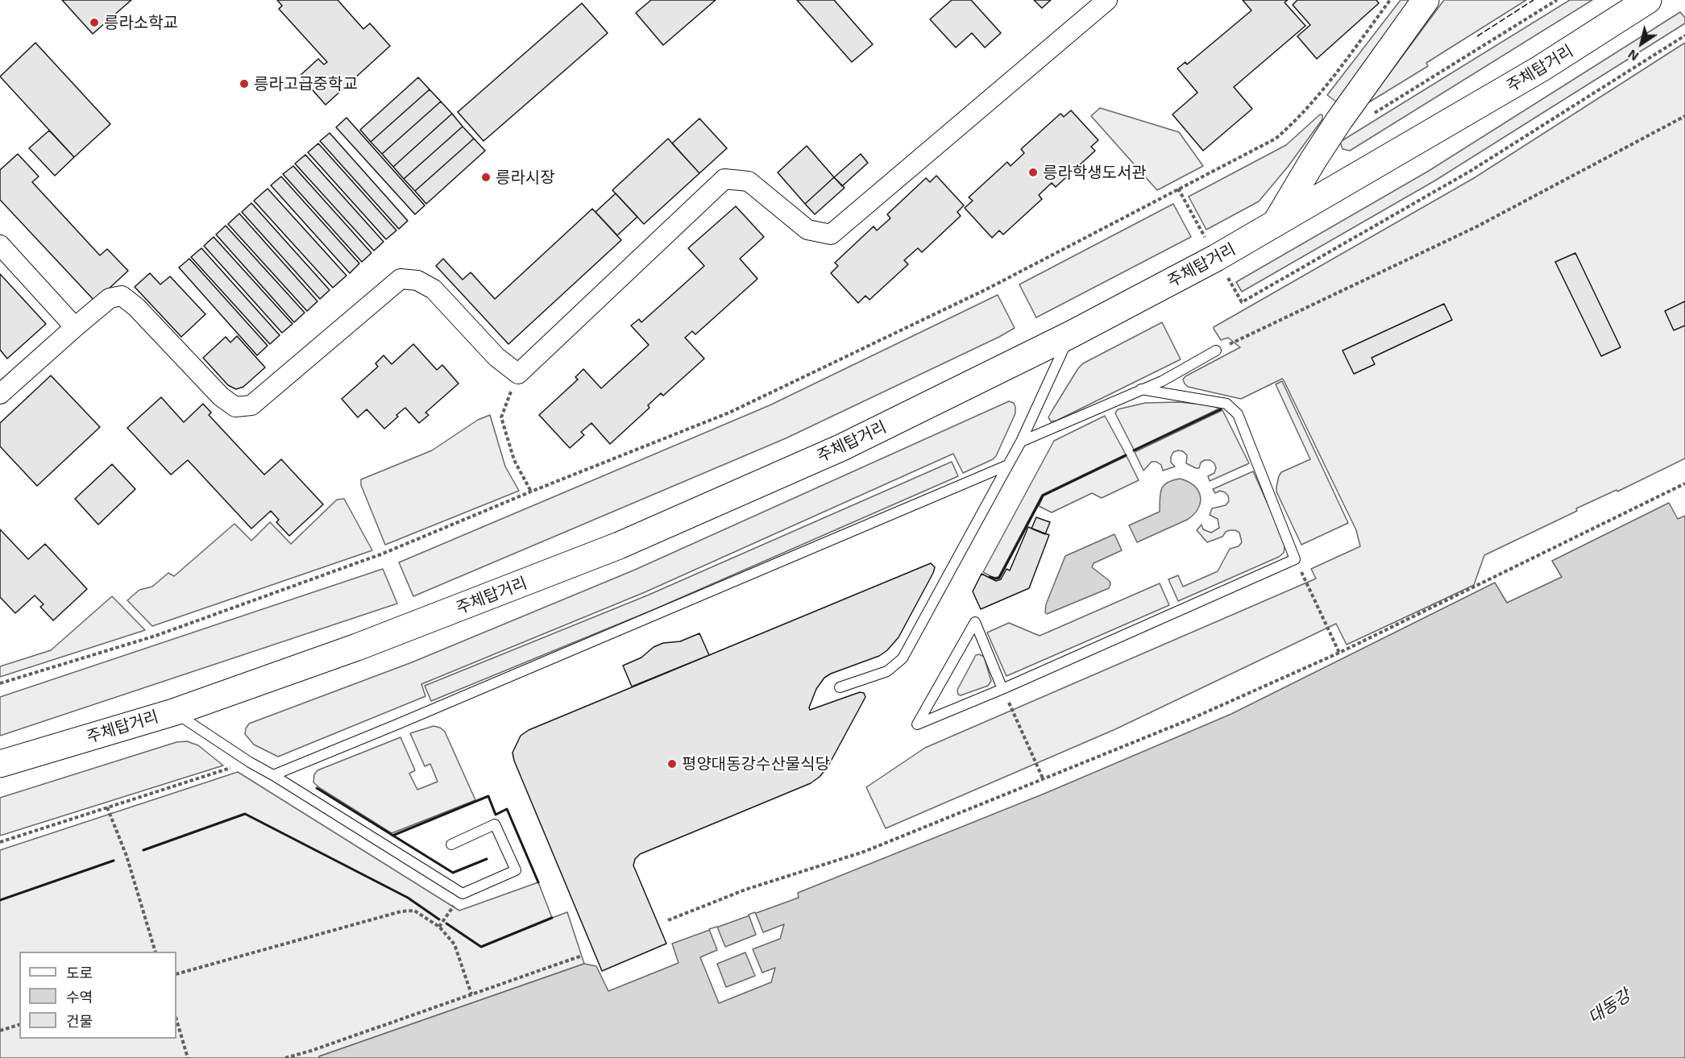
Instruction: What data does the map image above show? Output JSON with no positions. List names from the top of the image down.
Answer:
{
  "streets": {
    "main road": ["주체탑거리"]
  },
  "water": ["대동강"],
  "places": [
    "릉라소학교",
    "릉라고급중학교",
    "릉라학생도서관",
    "릉라시장",
    "평양대동강수산물식당"
  ],
  "legend": ["도로", "수역", "건물"],
  "north": "bottom left"
}
